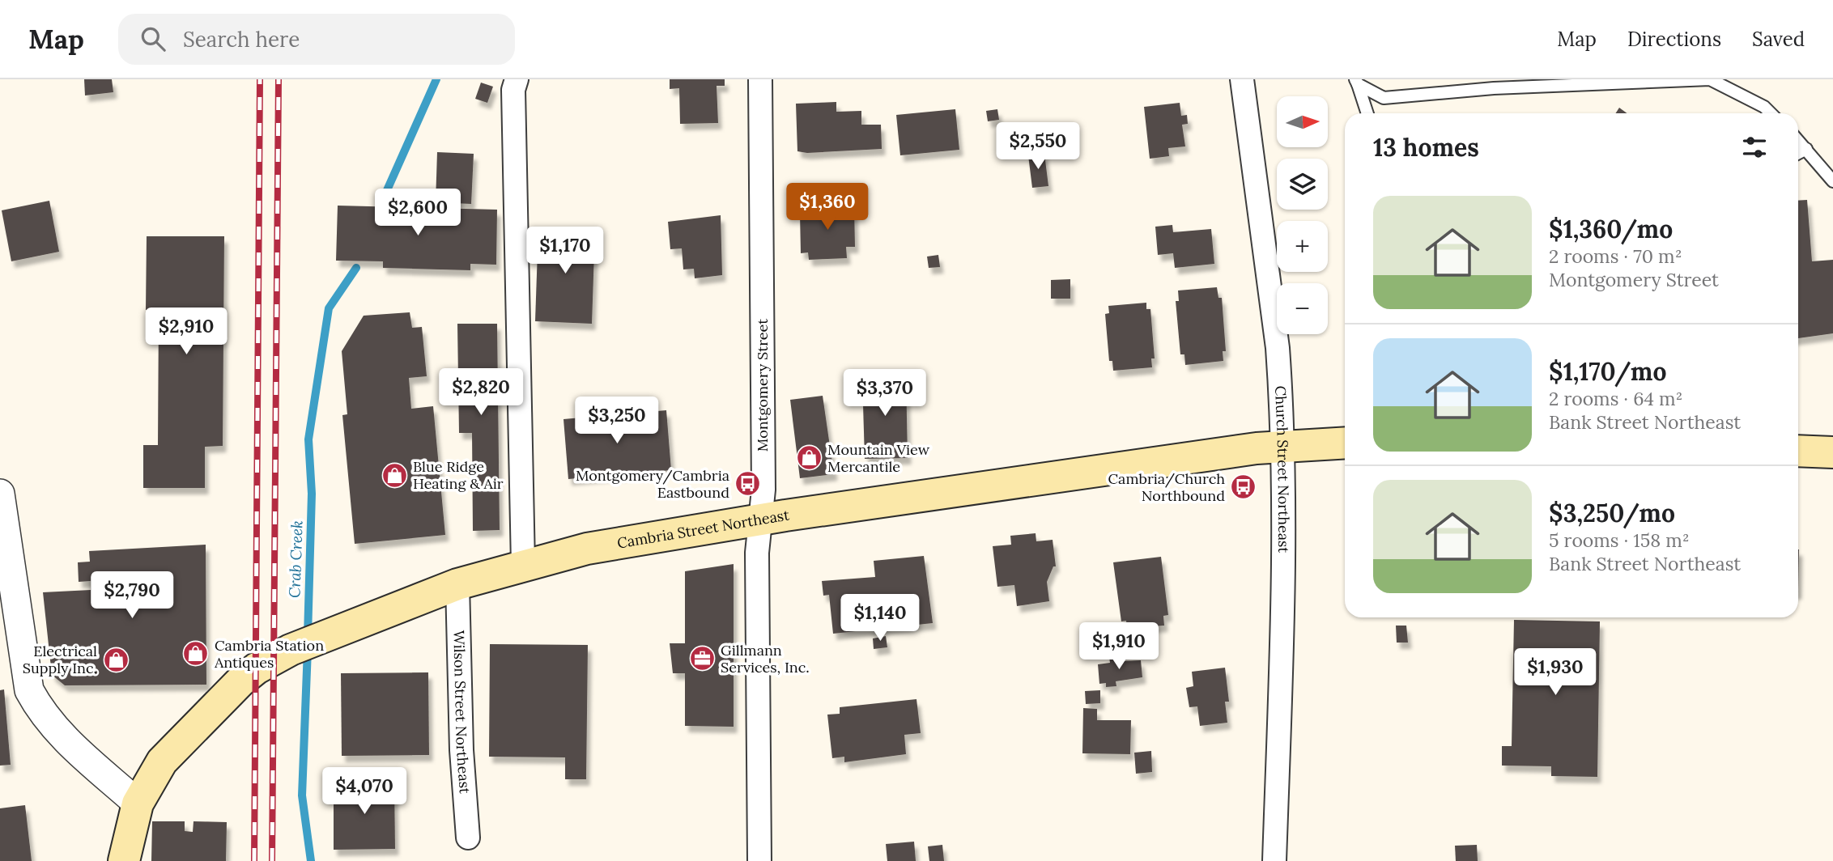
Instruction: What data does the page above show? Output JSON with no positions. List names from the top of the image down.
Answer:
{
  "streets": {
    "main road": ["Cambria Street Northeast"],
    "street": ["Montgomery Street", "Church Street Northeast", "Wilson Street Northeast"]
  },
  "crossings": [
    ["Montgomery Street", "Cambria Street Northeast"],
    ["Church Street Northeast", "Cambria Street Northeast"],
    ["Cambria Street Northeast", "Wilson Street Northeast"]
  ],
  "water": ["Crab Creek"],
  "places": {
    "shop": [
      "Mountain View Mercantile",
      "Blue Ridge Heating & Air",
      "Cambria Station Antiques",
      "Electrical Supply Inc."
    ],
    "bus stop": ["Montgomery/Cambria Eastbound", "Cambria/Church Northbound"],
    "office": ["Gillmann Services, Inc."]
  },
  "north": "right",
  "page": {
    "header": "Map",
    "search": "Search here",
    "nav": ["Map", "Directions", "Saved"],
    "map_buttons": ["+", "−"],
    "heading": "13 homes",
    "price": [
      "$2,550",
      "$1,360",
      "$2,600",
      "$1,170",
      "$2,910",
      "$2,820",
      "$3,370",
      "$3,250",
      "$2,790",
      "$1,140",
      "$1,910",
      "$1,930",
      "$4,070"
    ],
    "list": [
      {
        "name": "$1,360/mo",
        "note": "2 rooms · 70 m² · Montgomery Street"
      },
      {
        "name": "$1,170/mo",
        "note": "2 rooms · 64 m² · Bank Street Northeast"
      },
      {
        "name": "$3,250/mo",
        "note": "5 rooms · 158 m² · Bank Street Northeast"
      }
    ]
  }
}
